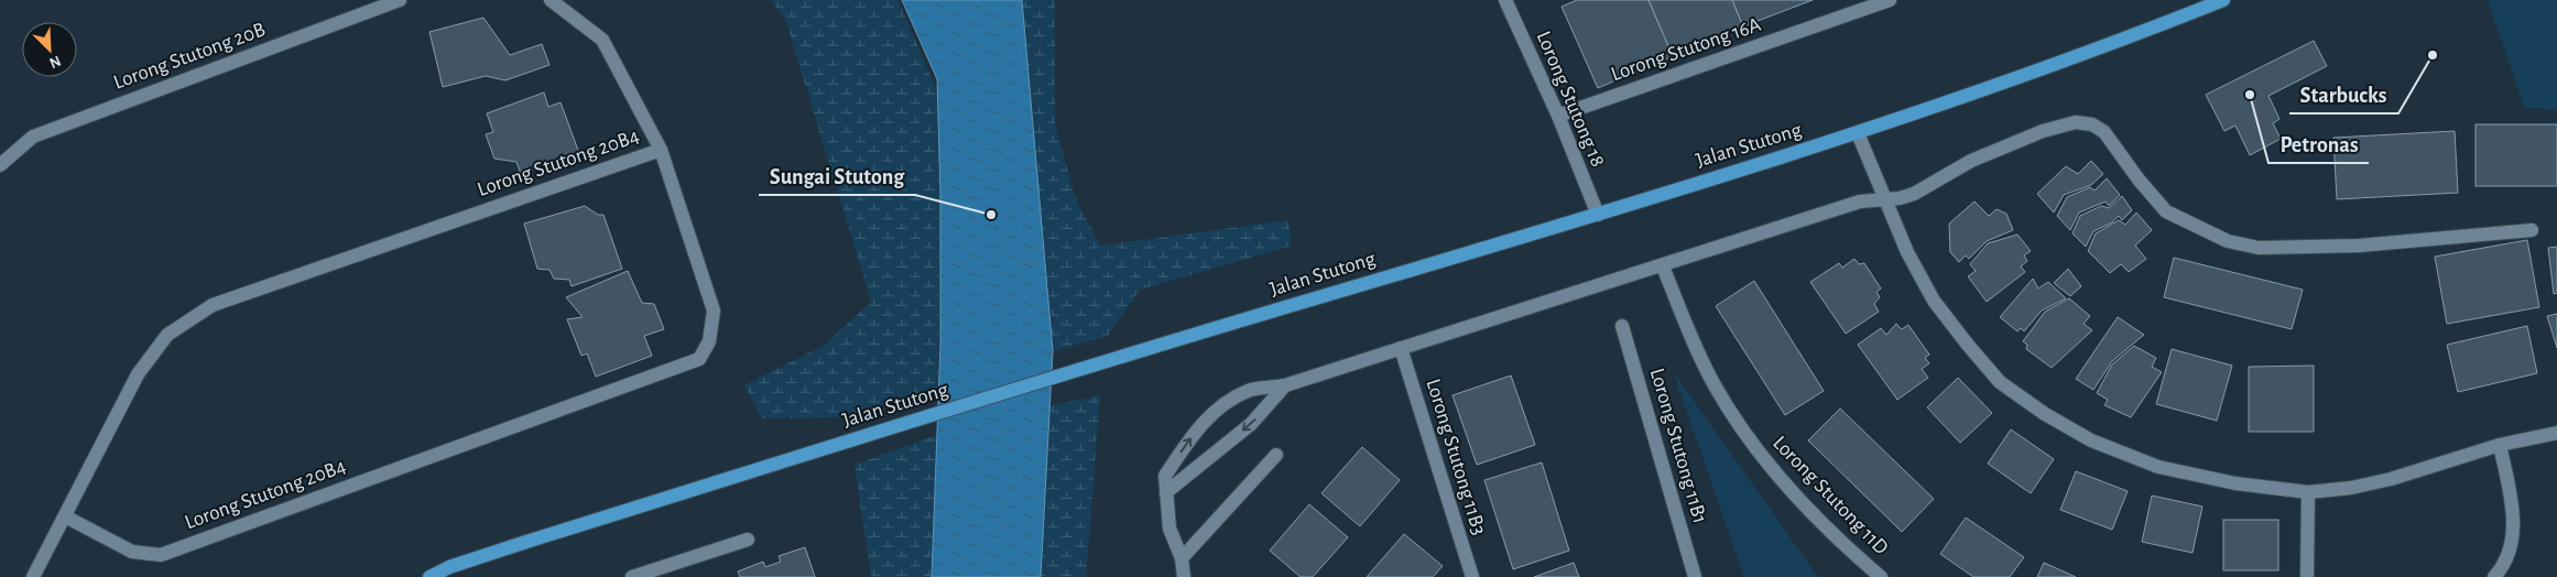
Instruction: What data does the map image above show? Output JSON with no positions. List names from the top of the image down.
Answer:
{
  "streets": {
    "main road": ["Jalan Stutong"],
    "street": [
      "Lorong Stutong 16A",
      "Lorong Stutong 20B",
      "Lorong Stutong 18",
      "Lorong Stutong 20B4",
      "Lorong Stutong 11B1",
      "Lorong Stutong 11B3",
      "Lorong Stutong 11D"
    ]
  },
  "crossings": [
    ["Lorong Stutong 16A", "Lorong Stutong 18"],
    ["Lorong Stutong 18", "Jalan Stutong"]
  ],
  "places": ["Starbucks", "Petronas", "Sungai Stutong"],
  "north": "bottom right"
}
